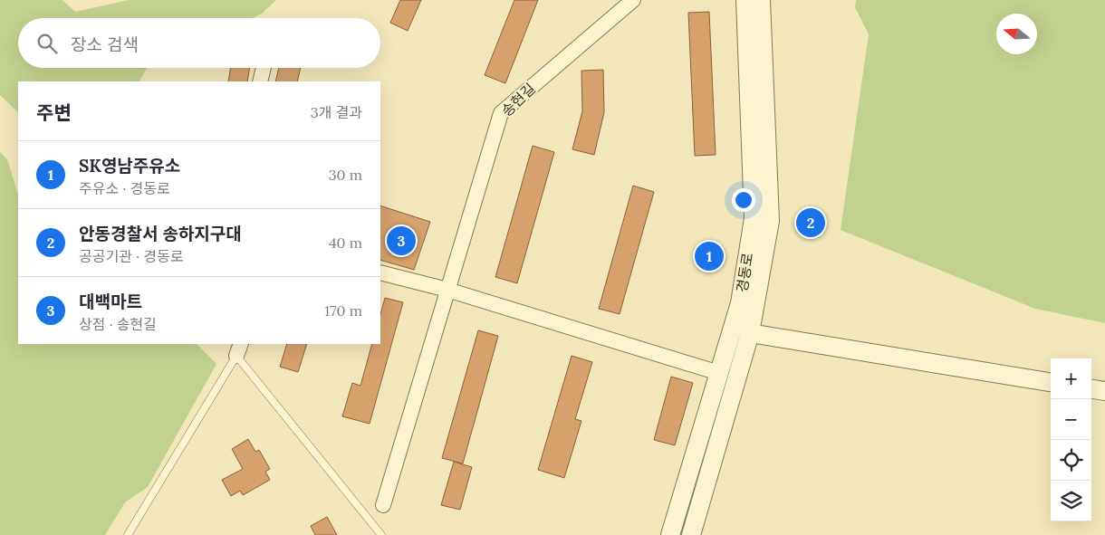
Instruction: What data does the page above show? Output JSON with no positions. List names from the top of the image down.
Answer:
{
  "streets": {
    "street": ["송현길", "경동로"]
  },
  "north": "left",
  "page": {
    "search": "장소 검색",
    "heading": ["주변", "3개 결과"],
    "list": [
      {
        "mark": "1",
        "name": "SK영남주유소",
        "note": "주유소 · 경동로",
        "value": "30 m"
      },
      {
        "mark": "2",
        "name": "안동경찰서 송하지구대",
        "note": "공공기관 · 경동로",
        "value": "40 m"
      },
      {
        "mark": "3",
        "name": "대백마트",
        "note": "상점 · 송현길",
        "value": "170 m"
      }
    ],
    "pins": ["2", "3", "1"],
    "map_buttons": ["+", "−"]
  }
}
